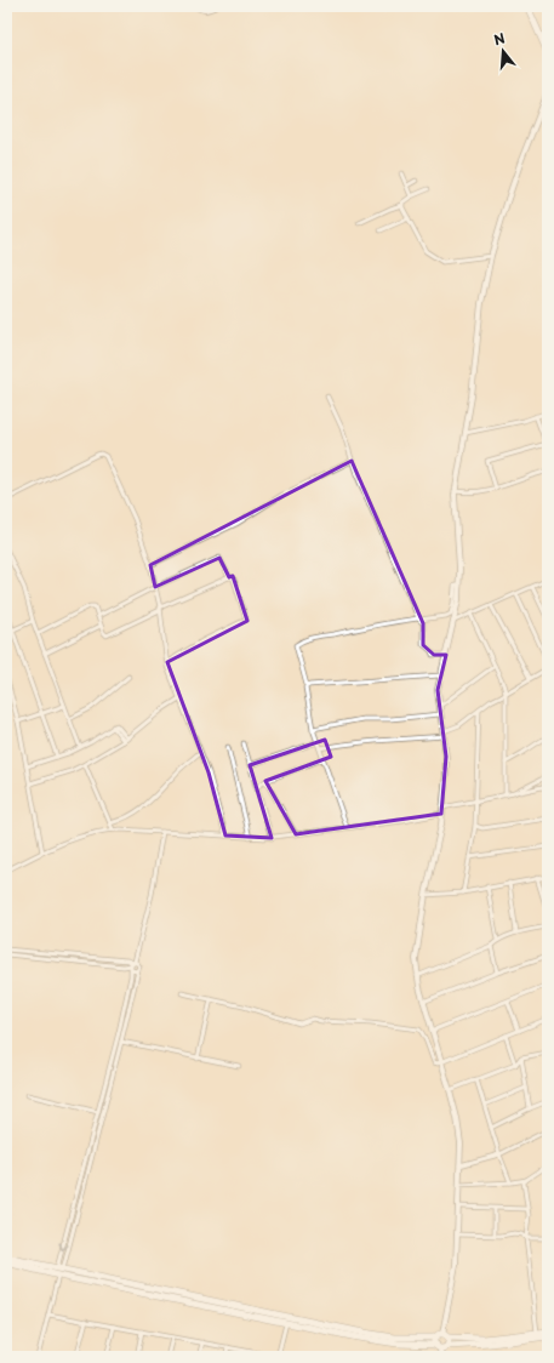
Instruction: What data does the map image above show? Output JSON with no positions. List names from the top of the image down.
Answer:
{
  "north": "top"
}
